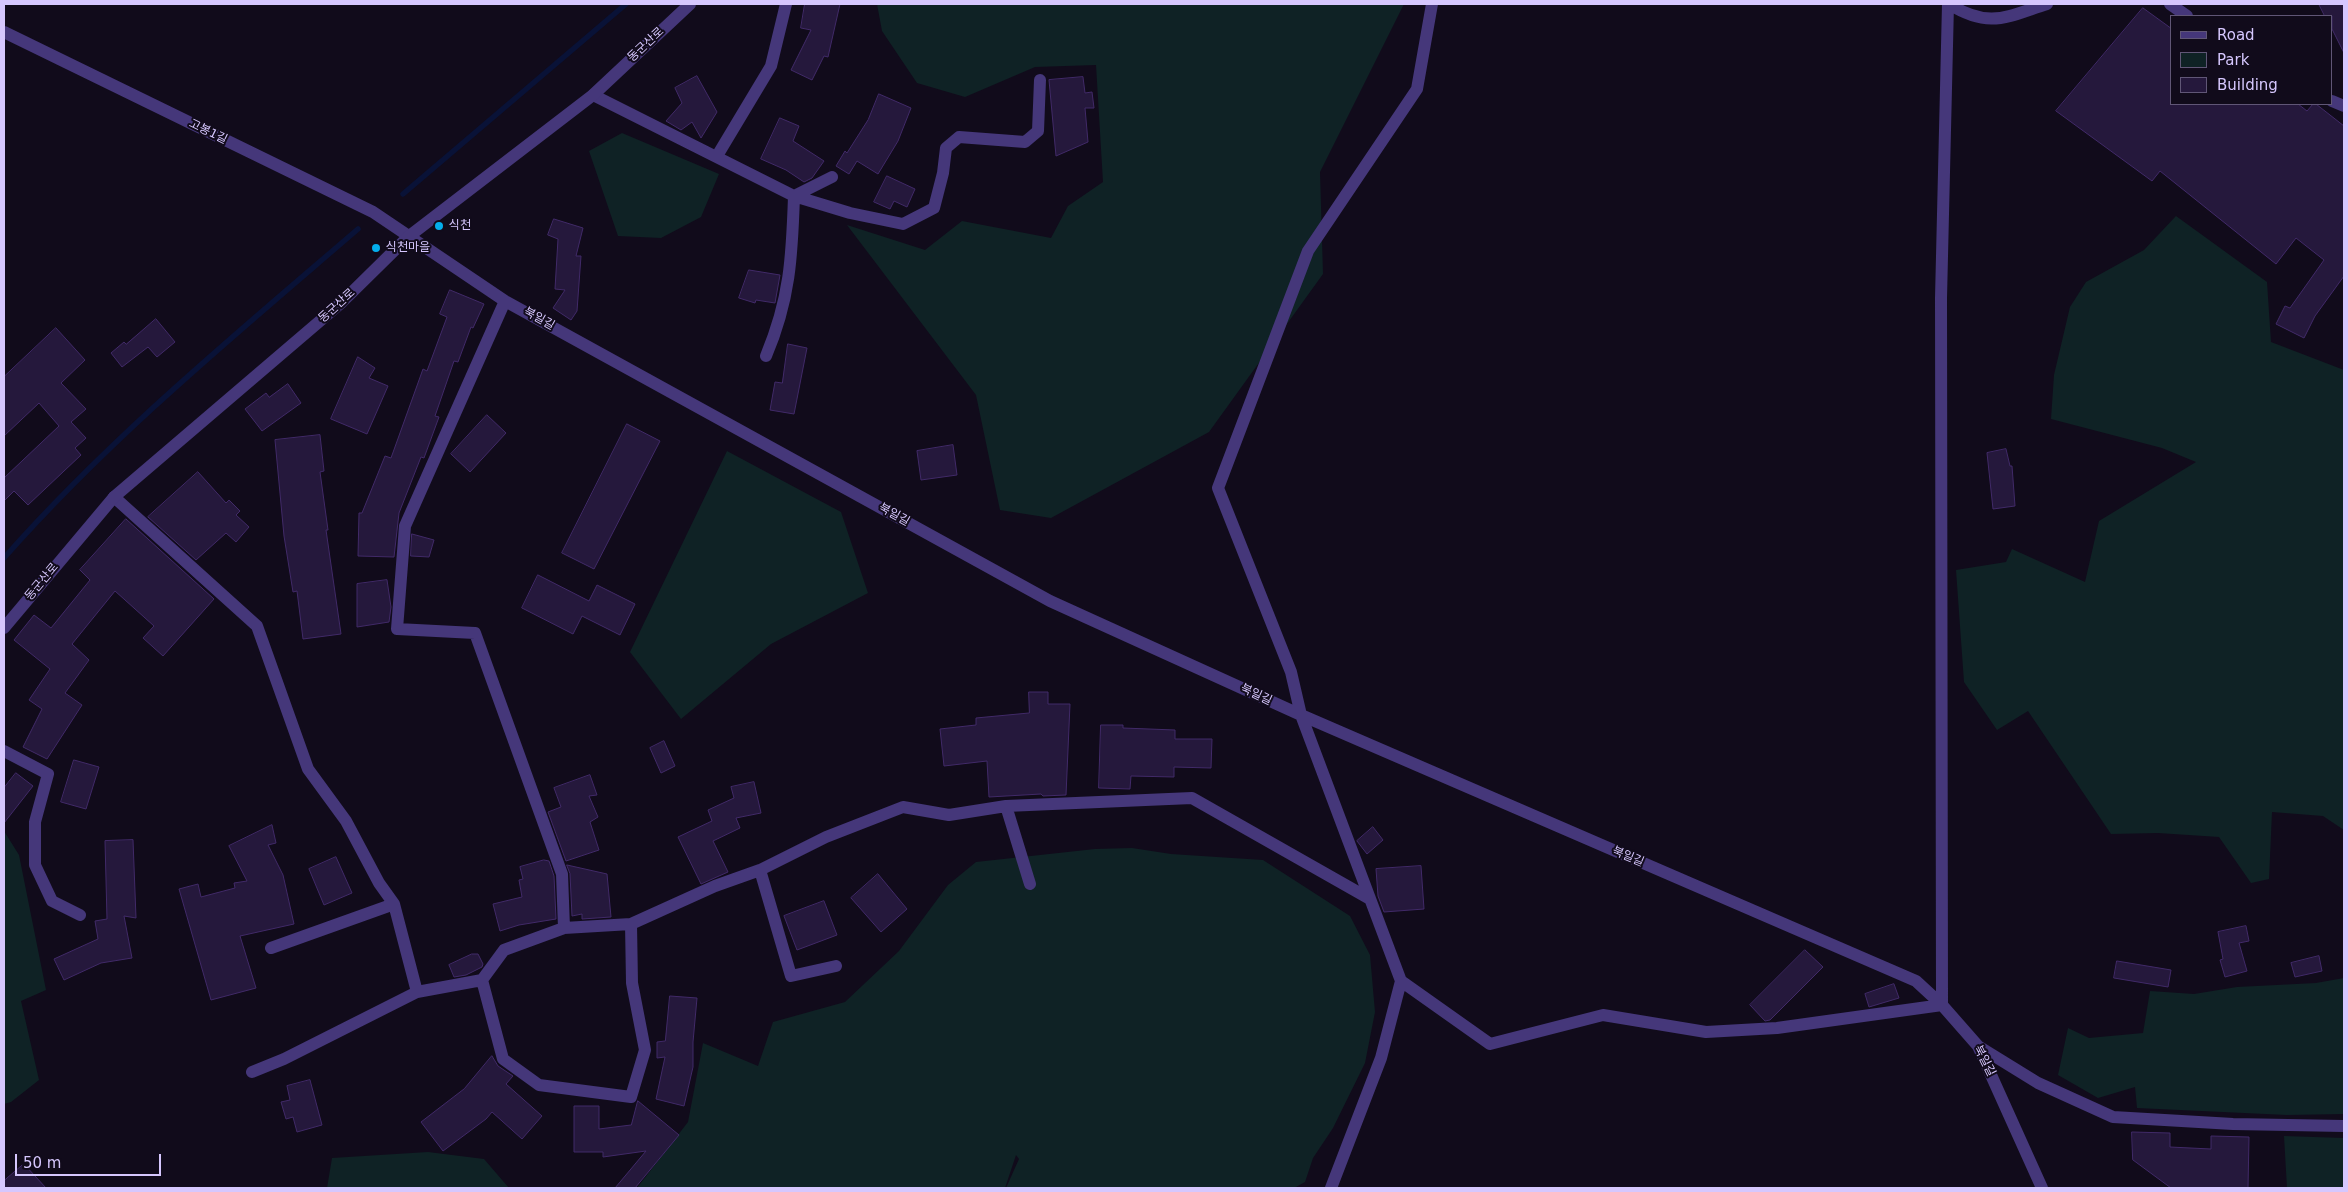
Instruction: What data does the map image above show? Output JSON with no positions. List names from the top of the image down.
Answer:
{
  "streets": {
    "street": ["동군산로", "고봉1길", "북일길"]
  },
  "crossings": [
    ["동군산로", "고봉1길"],
    ["동군산로", "북일길"],
    ["고봉1길", "북일길"]
  ],
  "places": ["식천", "식천마을"],
  "legend": ["Road", "Park", "Building"],
  "scale_bar": "50 m"
}
